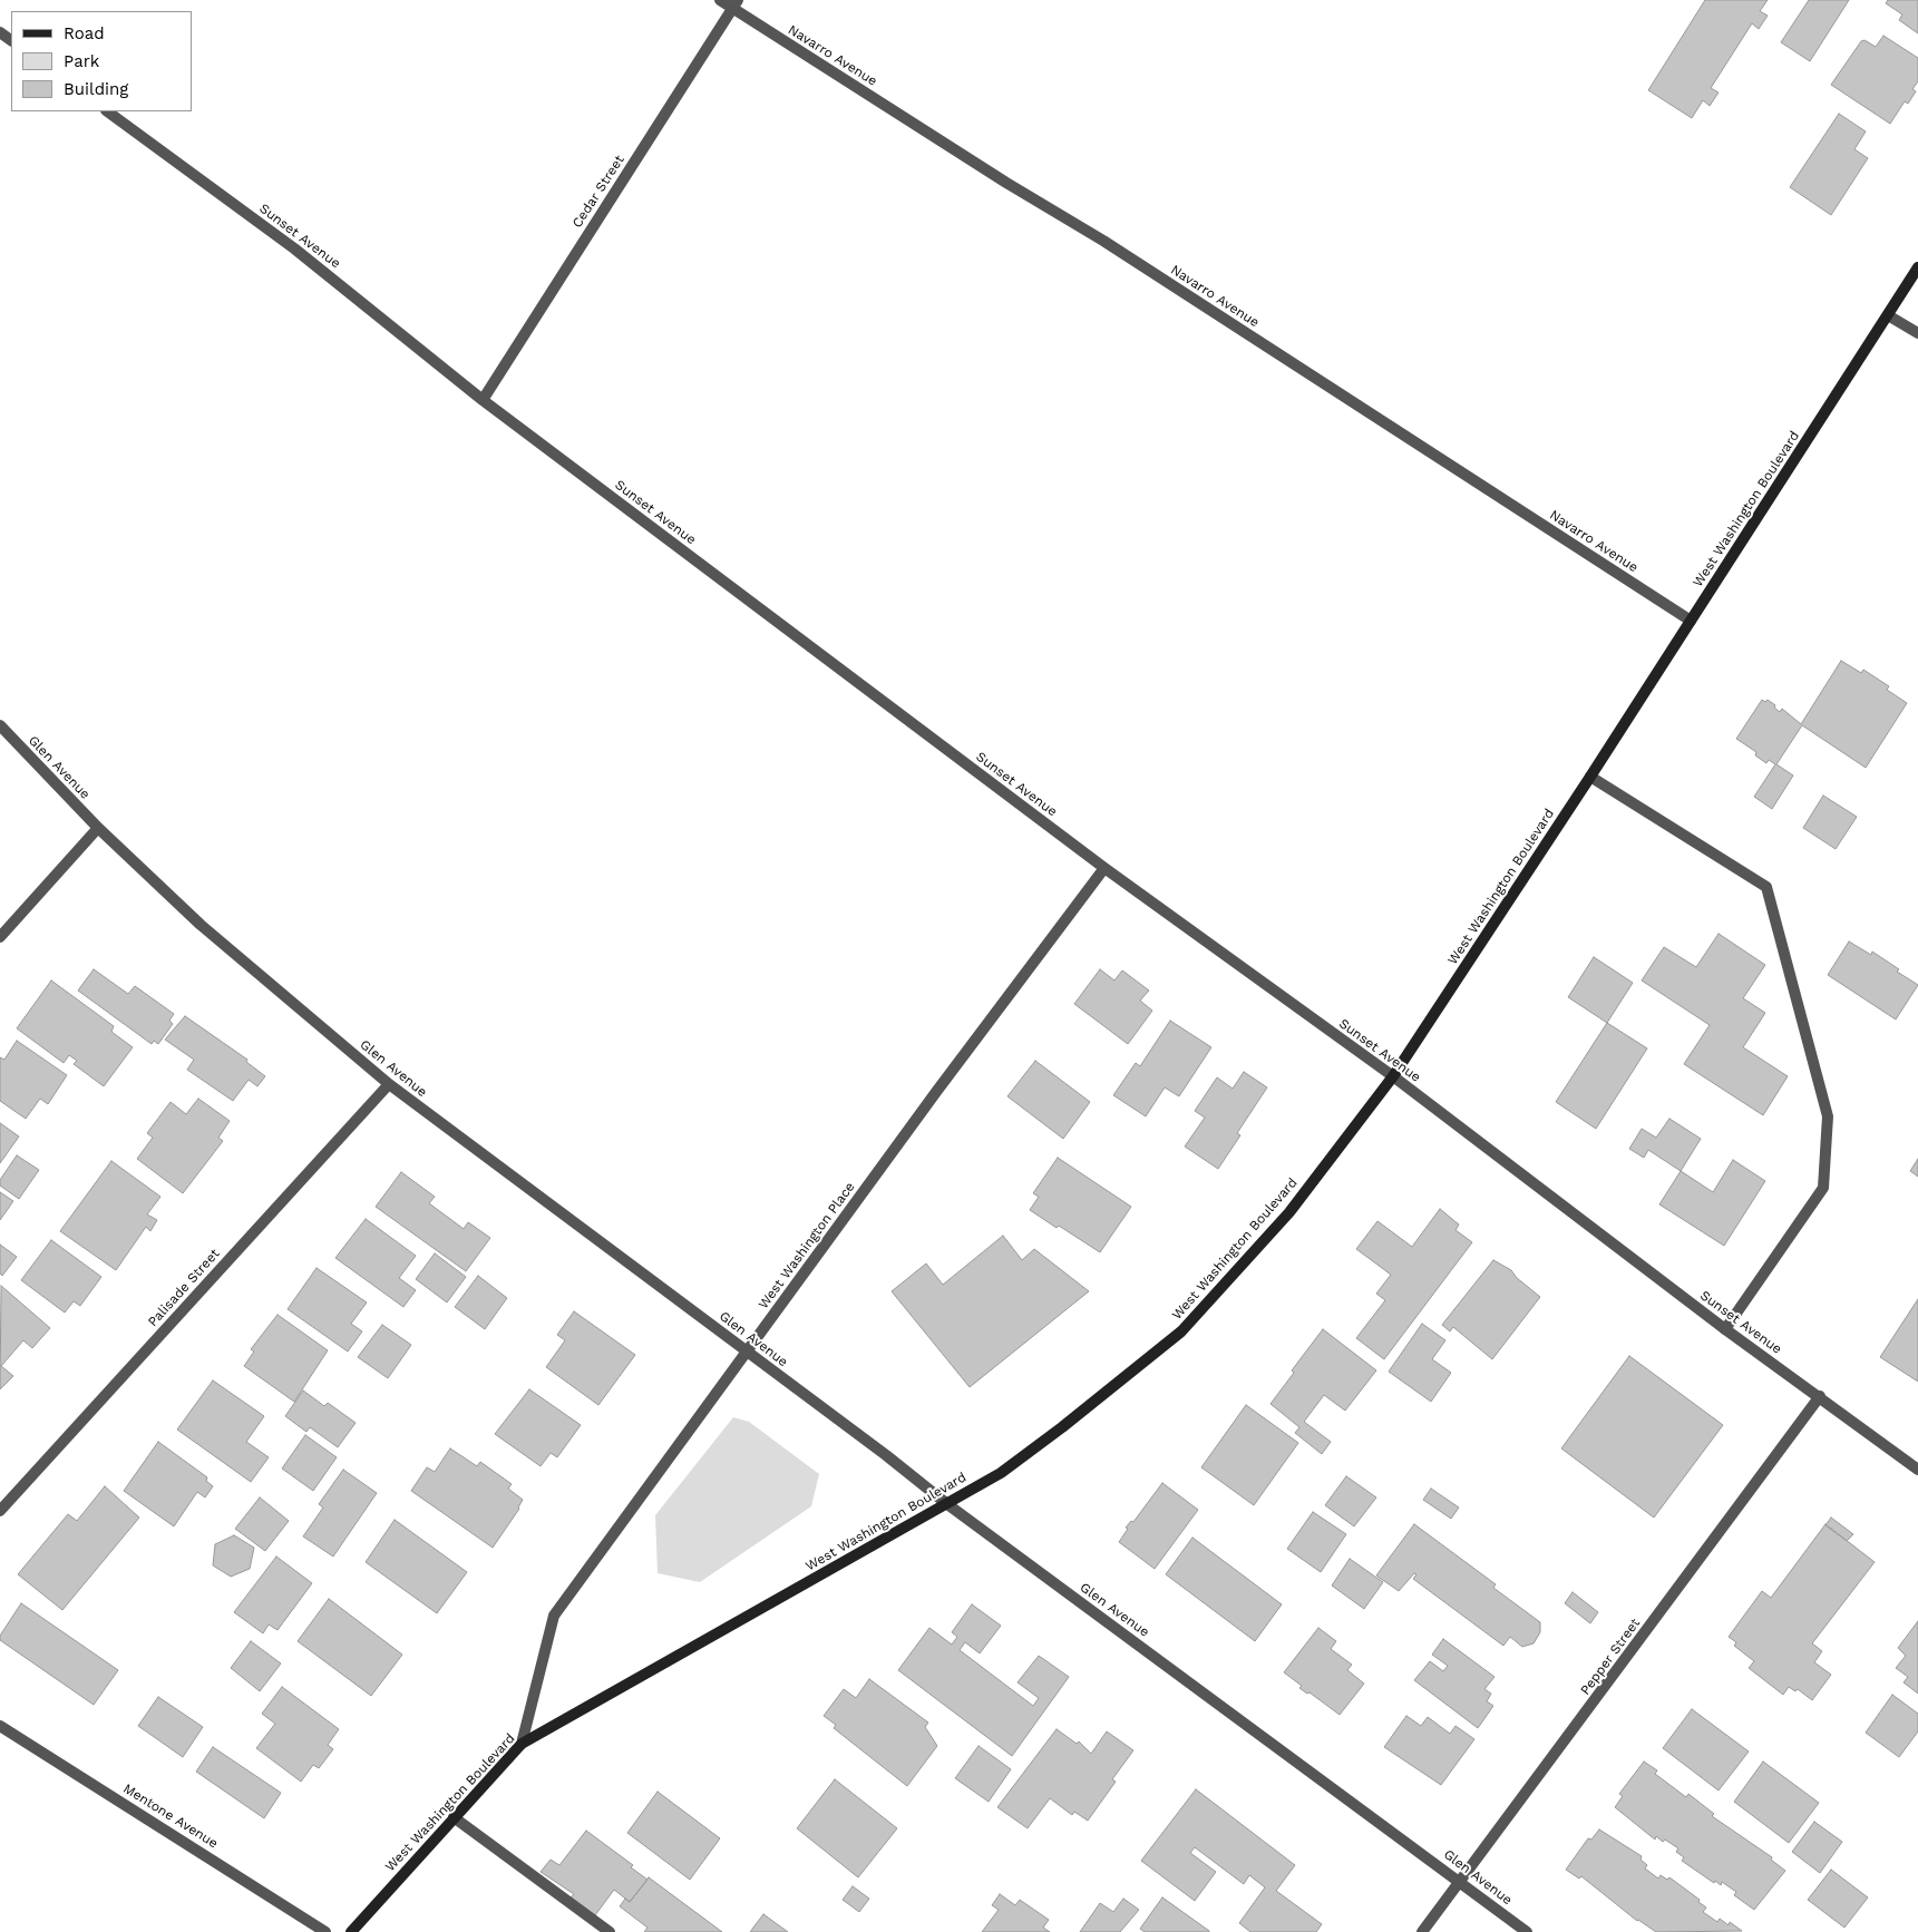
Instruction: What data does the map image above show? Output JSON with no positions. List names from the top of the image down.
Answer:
{
  "streets": {
    "main road": ["West Washington Boulevard"],
    "street": [
      "Navarro Avenue",
      "Cedar Street",
      "Sunset Avenue",
      "Glen Avenue",
      "West Washington Place",
      "Palisade Street",
      "Pepper Street",
      "Mentone Avenue"
    ]
  },
  "crossings": [
    ["Navarro Avenue", "Cedar Street"],
    ["Navarro Avenue", "West Washington Boulevard"],
    ["Cedar Street", "Sunset Avenue"],
    ["Sunset Avenue", "West Washington Boulevard"],
    ["Sunset Avenue", "West Washington Place"],
    ["Sunset Avenue", "Pepper Street"],
    ["West Washington Boulevard", "Glen Avenue"],
    ["West Washington Boulevard", "West Washington Place"],
    ["Glen Avenue", "West Washington Place"],
    ["Glen Avenue", "Palisade Street"],
    ["Glen Avenue", "Pepper Street"]
  ],
  "legend": ["Road", "Park", "Building"]
}
